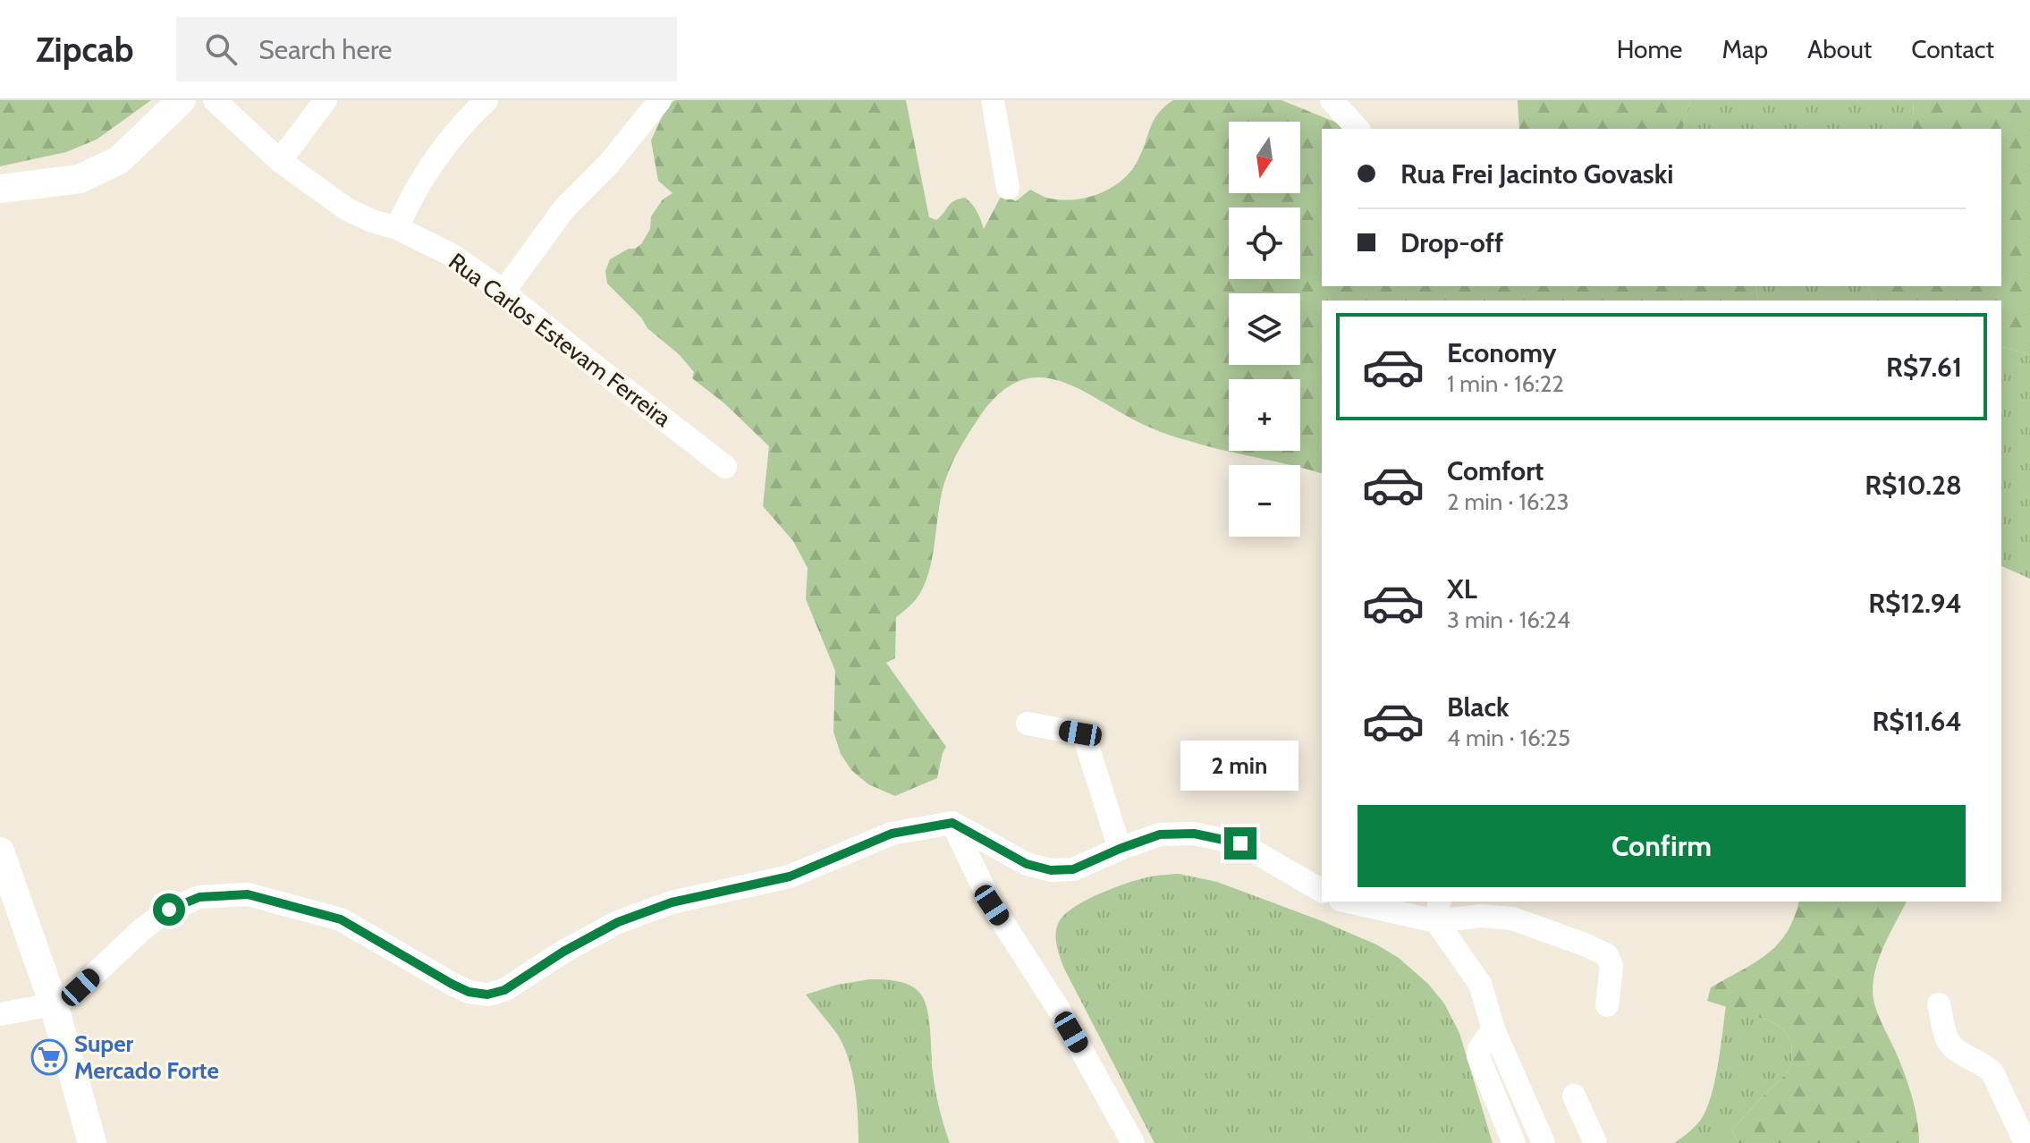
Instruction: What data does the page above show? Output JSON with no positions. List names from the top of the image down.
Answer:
{
  "streets": {
    "street": ["Rua Carlos Estevam Ferreira"]
  },
  "places": {
    "supermarket": ["Super Mercado Forte"]
  },
  "north": "bottom",
  "page": {
    "header": "Zipcab",
    "search": "Search here",
    "nav": [
      "Home",
      "Map",
      "About",
      "Contact"
    ],
    "map_buttons": ["+", "−"],
    "banner": ["Rua Frei Jacinto Govaski", "Drop-off"],
    "list": [
      {
        "name": "Economy",
        "note": "1 min · 16:22",
        "value": "R$7.61"
      },
      {
        "name": "Comfort",
        "note": "2 min · 16:23",
        "value": "R$10.28"
      },
      {
        "name": "XL",
        "note": "3 min · 16:24",
        "value": "R$12.94"
      },
      {
        "name": "Black",
        "note": "4 min · 16:25",
        "value": "R$11.64"
      }
    ],
    "bubble": "2 min",
    "buttons": "Confirm"
  }
}
